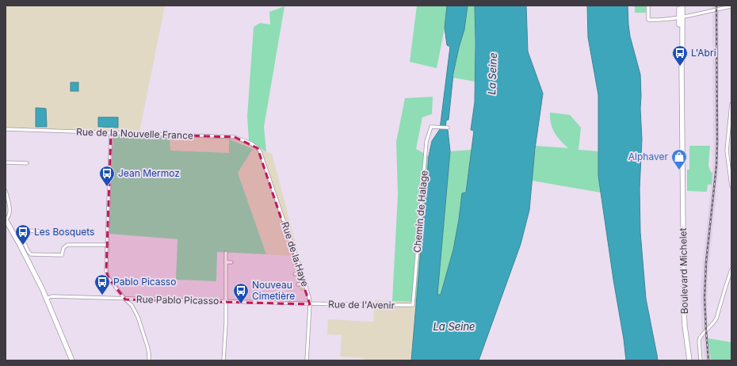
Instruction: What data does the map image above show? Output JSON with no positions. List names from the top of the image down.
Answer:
{
  "streets": {
    "main road": ["Boulevard Michelet"],
    "street": [
      "Rue de la Nouvelle France",
      "Chemin de Halage",
      "Rue de la Haye",
      "Rue Pablo Picasso",
      "Rue de l'Avenir"
    ]
  },
  "crossings": [
    ["Rue de la Nouvelle France", "Rue de la Haye"],
    ["Chemin de Halage", "Rue de l'Avenir"],
    ["Rue de la Haye", "Rue Pablo Picasso"],
    ["Rue de la Haye", "Rue de l'Avenir"],
    ["Rue Pablo Picasso", "Rue de l'Avenir"]
  ],
  "water": ["La Seine"],
  "places": {
    "bus stop": [
      "L'Abri",
      "Jean Mermoz",
      "Les Bosquets",
      "Pablo Picasso",
      "Nouveau Cimetière"
    ],
    "shop": ["Alphaver"]
  }
}
